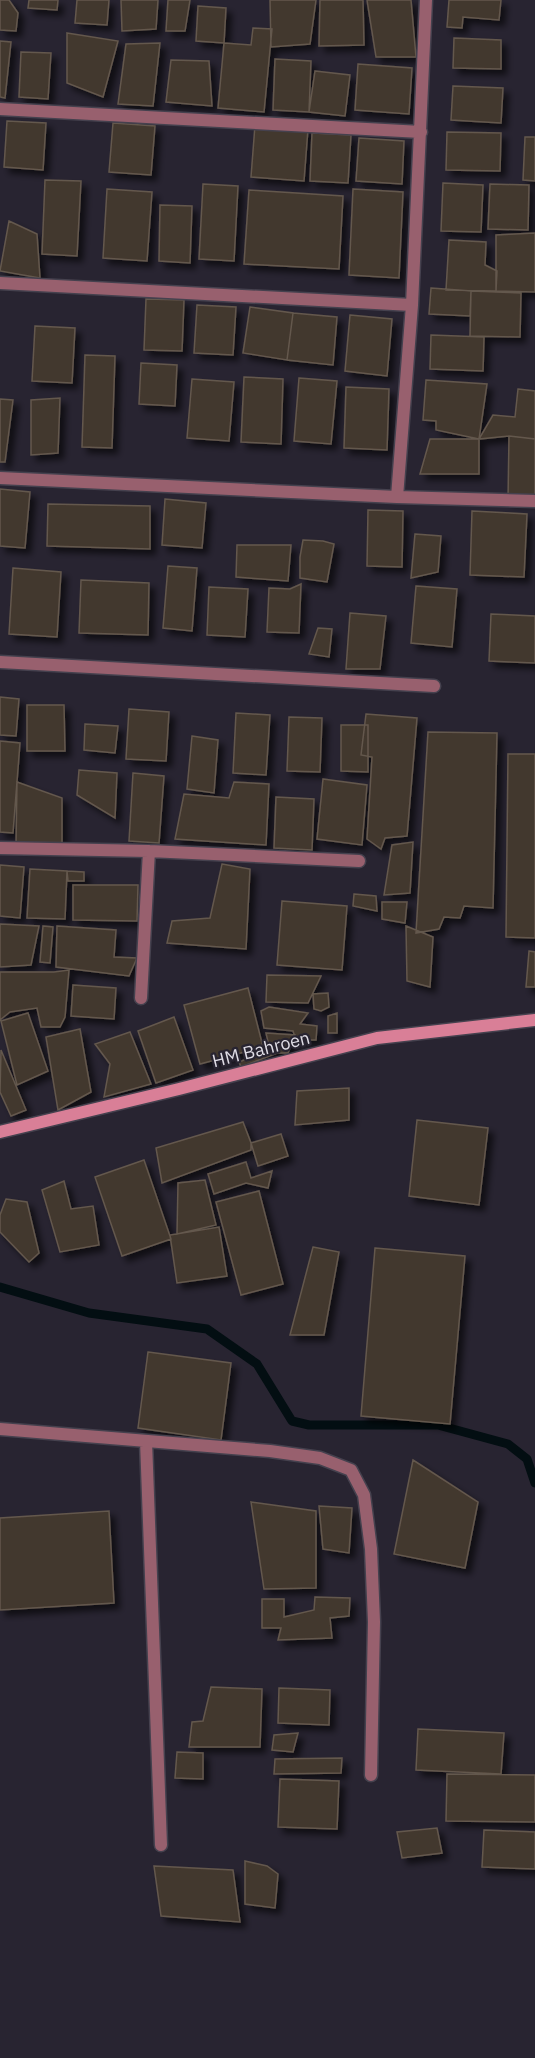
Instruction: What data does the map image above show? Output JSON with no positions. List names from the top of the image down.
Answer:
{
  "streets": {
    "street": ["HM Bahroen"]
  }
}
